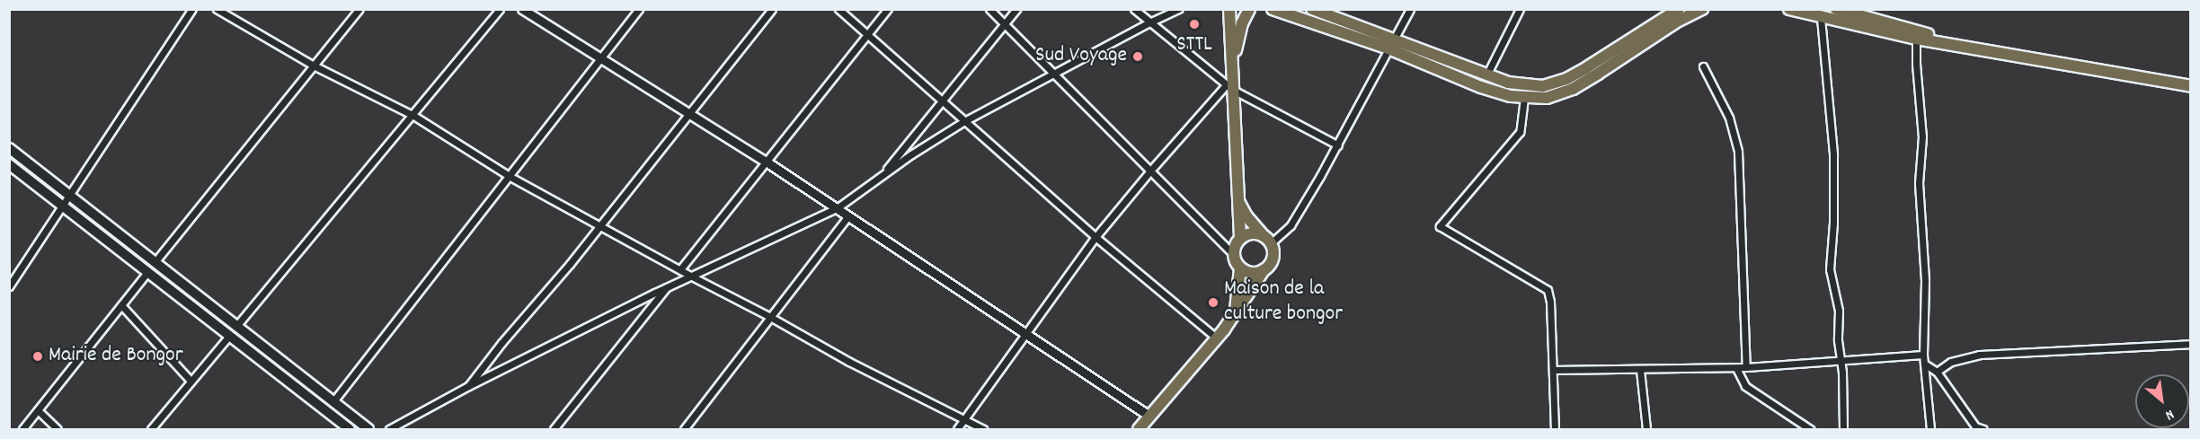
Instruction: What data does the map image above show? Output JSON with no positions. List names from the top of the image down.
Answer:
{
  "places": [
    "STTL",
    "Sud Voyage",
    "Maison de la culture bongor",
    "Mairie de Bongor"
  ],
  "north": "bottom right"
}
